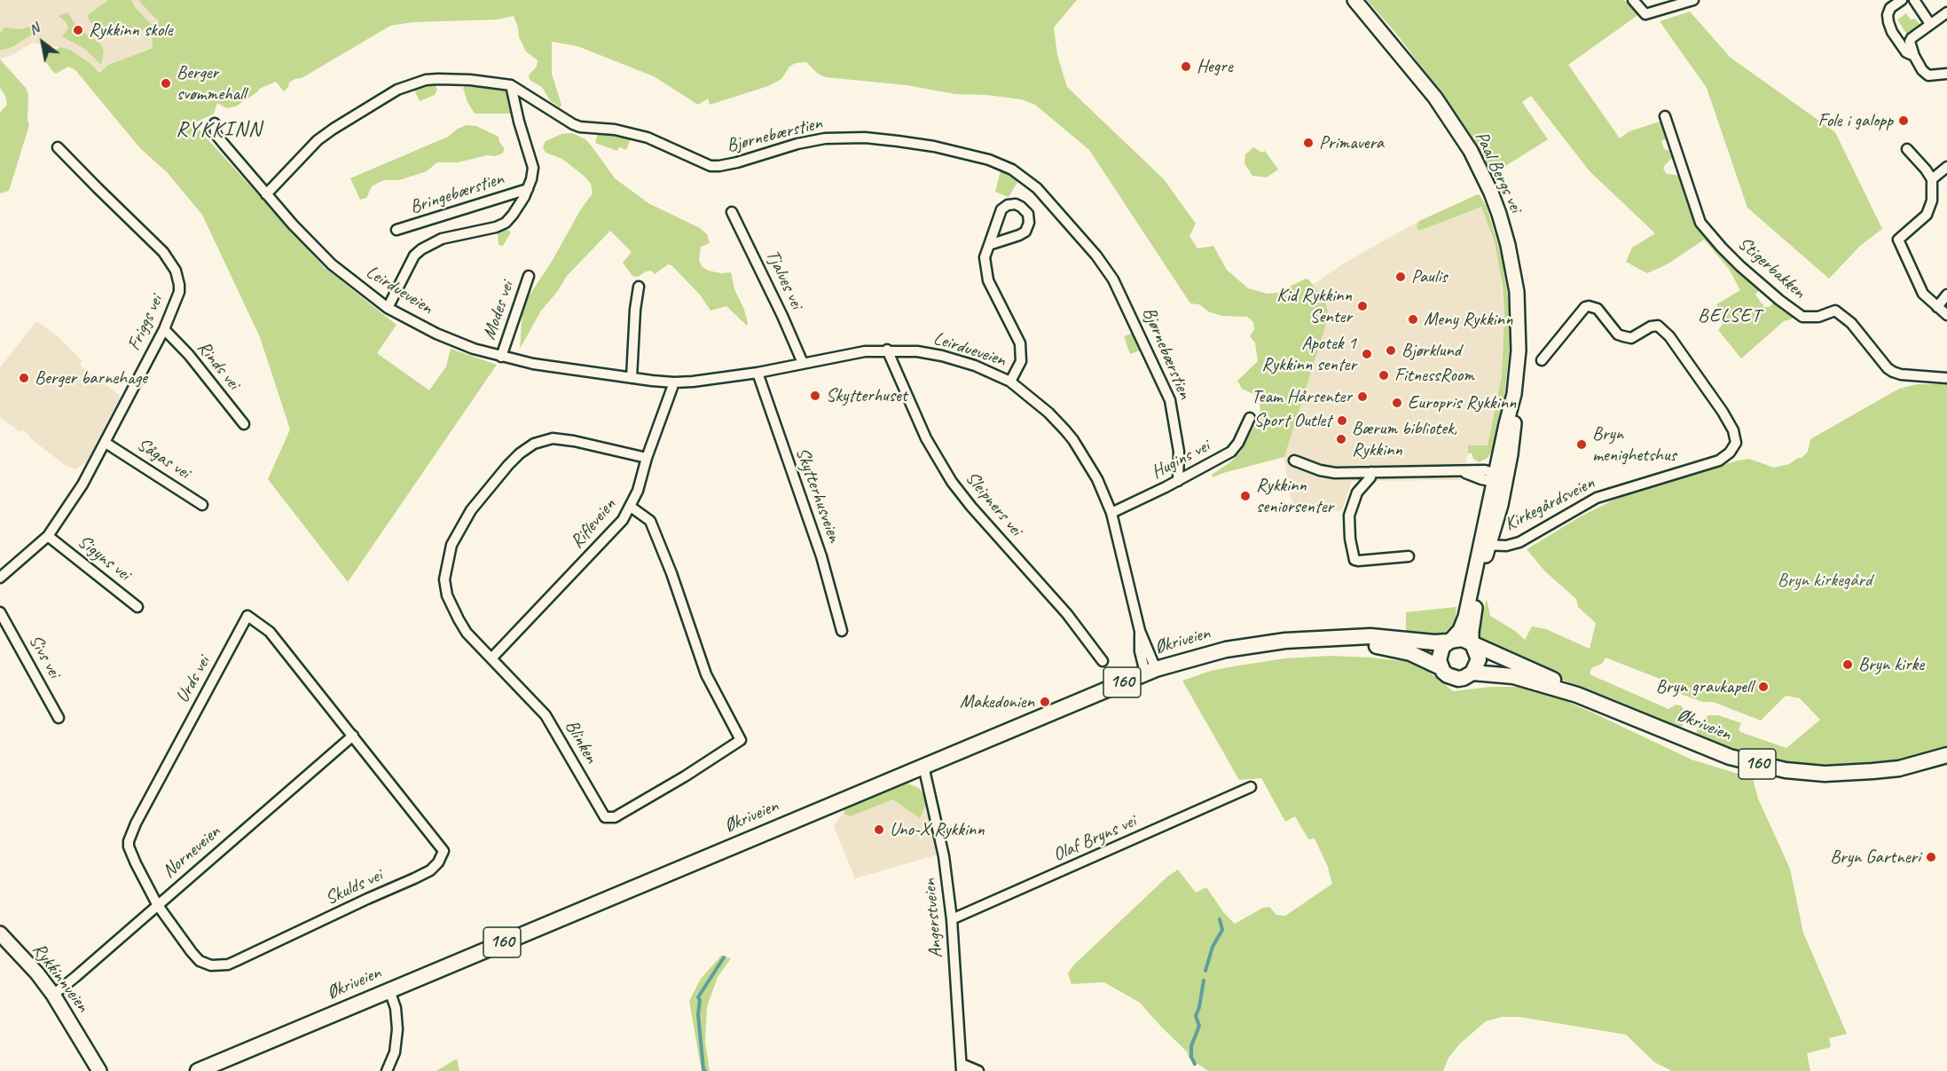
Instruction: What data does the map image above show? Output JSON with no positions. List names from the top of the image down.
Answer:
{
  "streets": {
    "main road": ["Økriveien", "160"],
    "street": [
      "Bjørnebærstien",
      "Paal Bergs vei",
      "Bringebærstien",
      "Stigerbakken",
      "Tjalves vei",
      "Leirdueveien",
      "Modes vei",
      "Friggs vei",
      "Rinds vei",
      "Sågas vei",
      "Hugins vei",
      "Skytterhusveien",
      "Sleipners vei",
      "Kirkegårdsveien",
      "Rifleveien",
      "Sigyns vei",
      "Sivs vei",
      "Urds vei",
      "Blinken",
      "Olaf Bryns vei",
      "Norneveien",
      "Skulds vei",
      "Angerstveien",
      "Rykkinnveien"
    ]
  },
  "crossings": [
    ["Bjørnebærstien", "Bringebærstien"],
    ["Bjørnebærstien", "Leirdueveien"],
    ["Bjørnebærstien", "Hugins vei"],
    ["Paal Bergs vei", "Kirkegårdsveien"],
    ["Paal Bergs vei", "Økriveien"],
    ["Paal Bergs vei", "160"],
    ["Bringebærstien", "Leirdueveien"],
    ["Tjalves vei", "Leirdueveien"],
    ["Leirdueveien", "Modes vei"],
    ["Leirdueveien", "Hugins vei"],
    ["Leirdueveien", "Skytterhusveien"],
    ["Leirdueveien", "Sleipners vei"],
    ["Leirdueveien", "Rifleveien"],
    ["Leirdueveien", "Økriveien"],
    ["Friggs vei", "Rinds vei"],
    ["Friggs vei", "Sågas vei"],
    ["Friggs vei", "Sigyns vei"],
    ["Rifleveien", "Blinken"],
    ["Økriveien", "160"],
    ["Økriveien", "Angerstveien"],
    ["Urds vei", "Norneveien"],
    ["Urds vei", "Skulds vei"],
    ["Olaf Bryns vei", "Angerstveien"],
    ["Norneveien", "Skulds vei"],
    ["Norneveien", "Rykkinnveien"]
  ],
  "districts": ["RYKKINN", "BELSET"],
  "parks": ["Bryn kirkegård"],
  "places": [
    "Rykkinn skole",
    "Hegre",
    "Berger svømmehall",
    "Fole i galopp",
    "Primavera",
    "Paulis",
    "Kid Rykkinn Senter",
    "Meny Rykkinn",
    "Bjørklund",
    "Apotek 1 Rykkinn senter",
    "FitnessRoom",
    "Berger barnehage",
    "Skytterhuset",
    "Team Hårsenter",
    "Europris Rykkinn",
    "Sport Outlet",
    "Bærum bibliotek, Rykkinn",
    "Bryn menighetshus",
    "Rykkinn seniorsenter",
    "Bryn kirke",
    "Bryn gravkapell",
    "Makedonien",
    "Uno-X Rykkinn",
    "Bryn Gartneri"
  ],
  "north": "top left"
}
